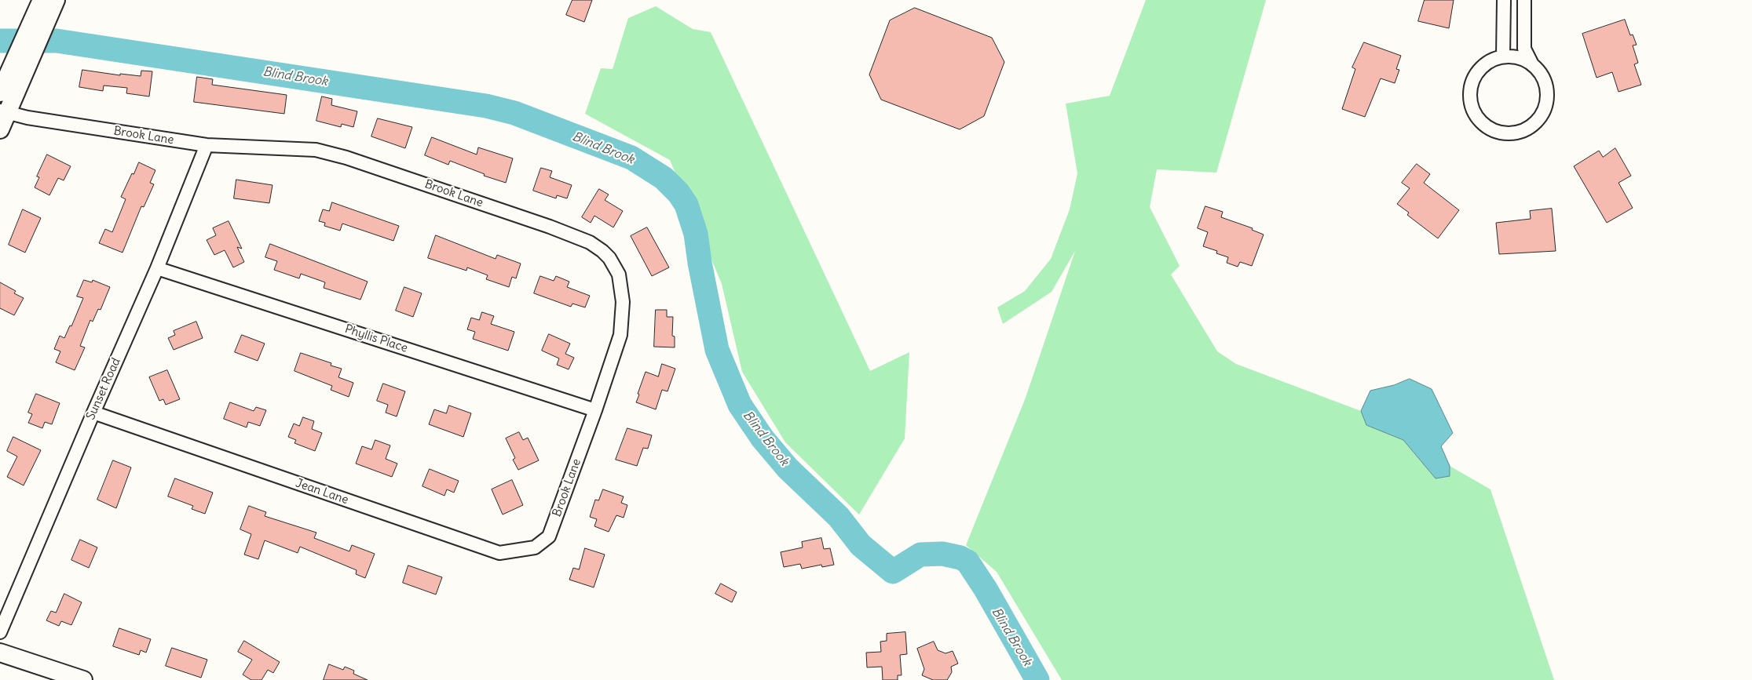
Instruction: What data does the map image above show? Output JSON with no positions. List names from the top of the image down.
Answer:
{
  "streets": {
    "street": [
      "Brook Lane",
      "Phyllis Place",
      "Sunset Road",
      "Jean Lane"
    ]
  },
  "crossings": [
    ["Brook Lane", "Phyllis Place"],
    ["Brook Lane", "Sunset Road"],
    ["Brook Lane", "Jean Lane"],
    ["Phyllis Place", "Sunset Road"],
    ["Sunset Road", "Jean Lane"]
  ],
  "water": ["Blind Brook"]
}
